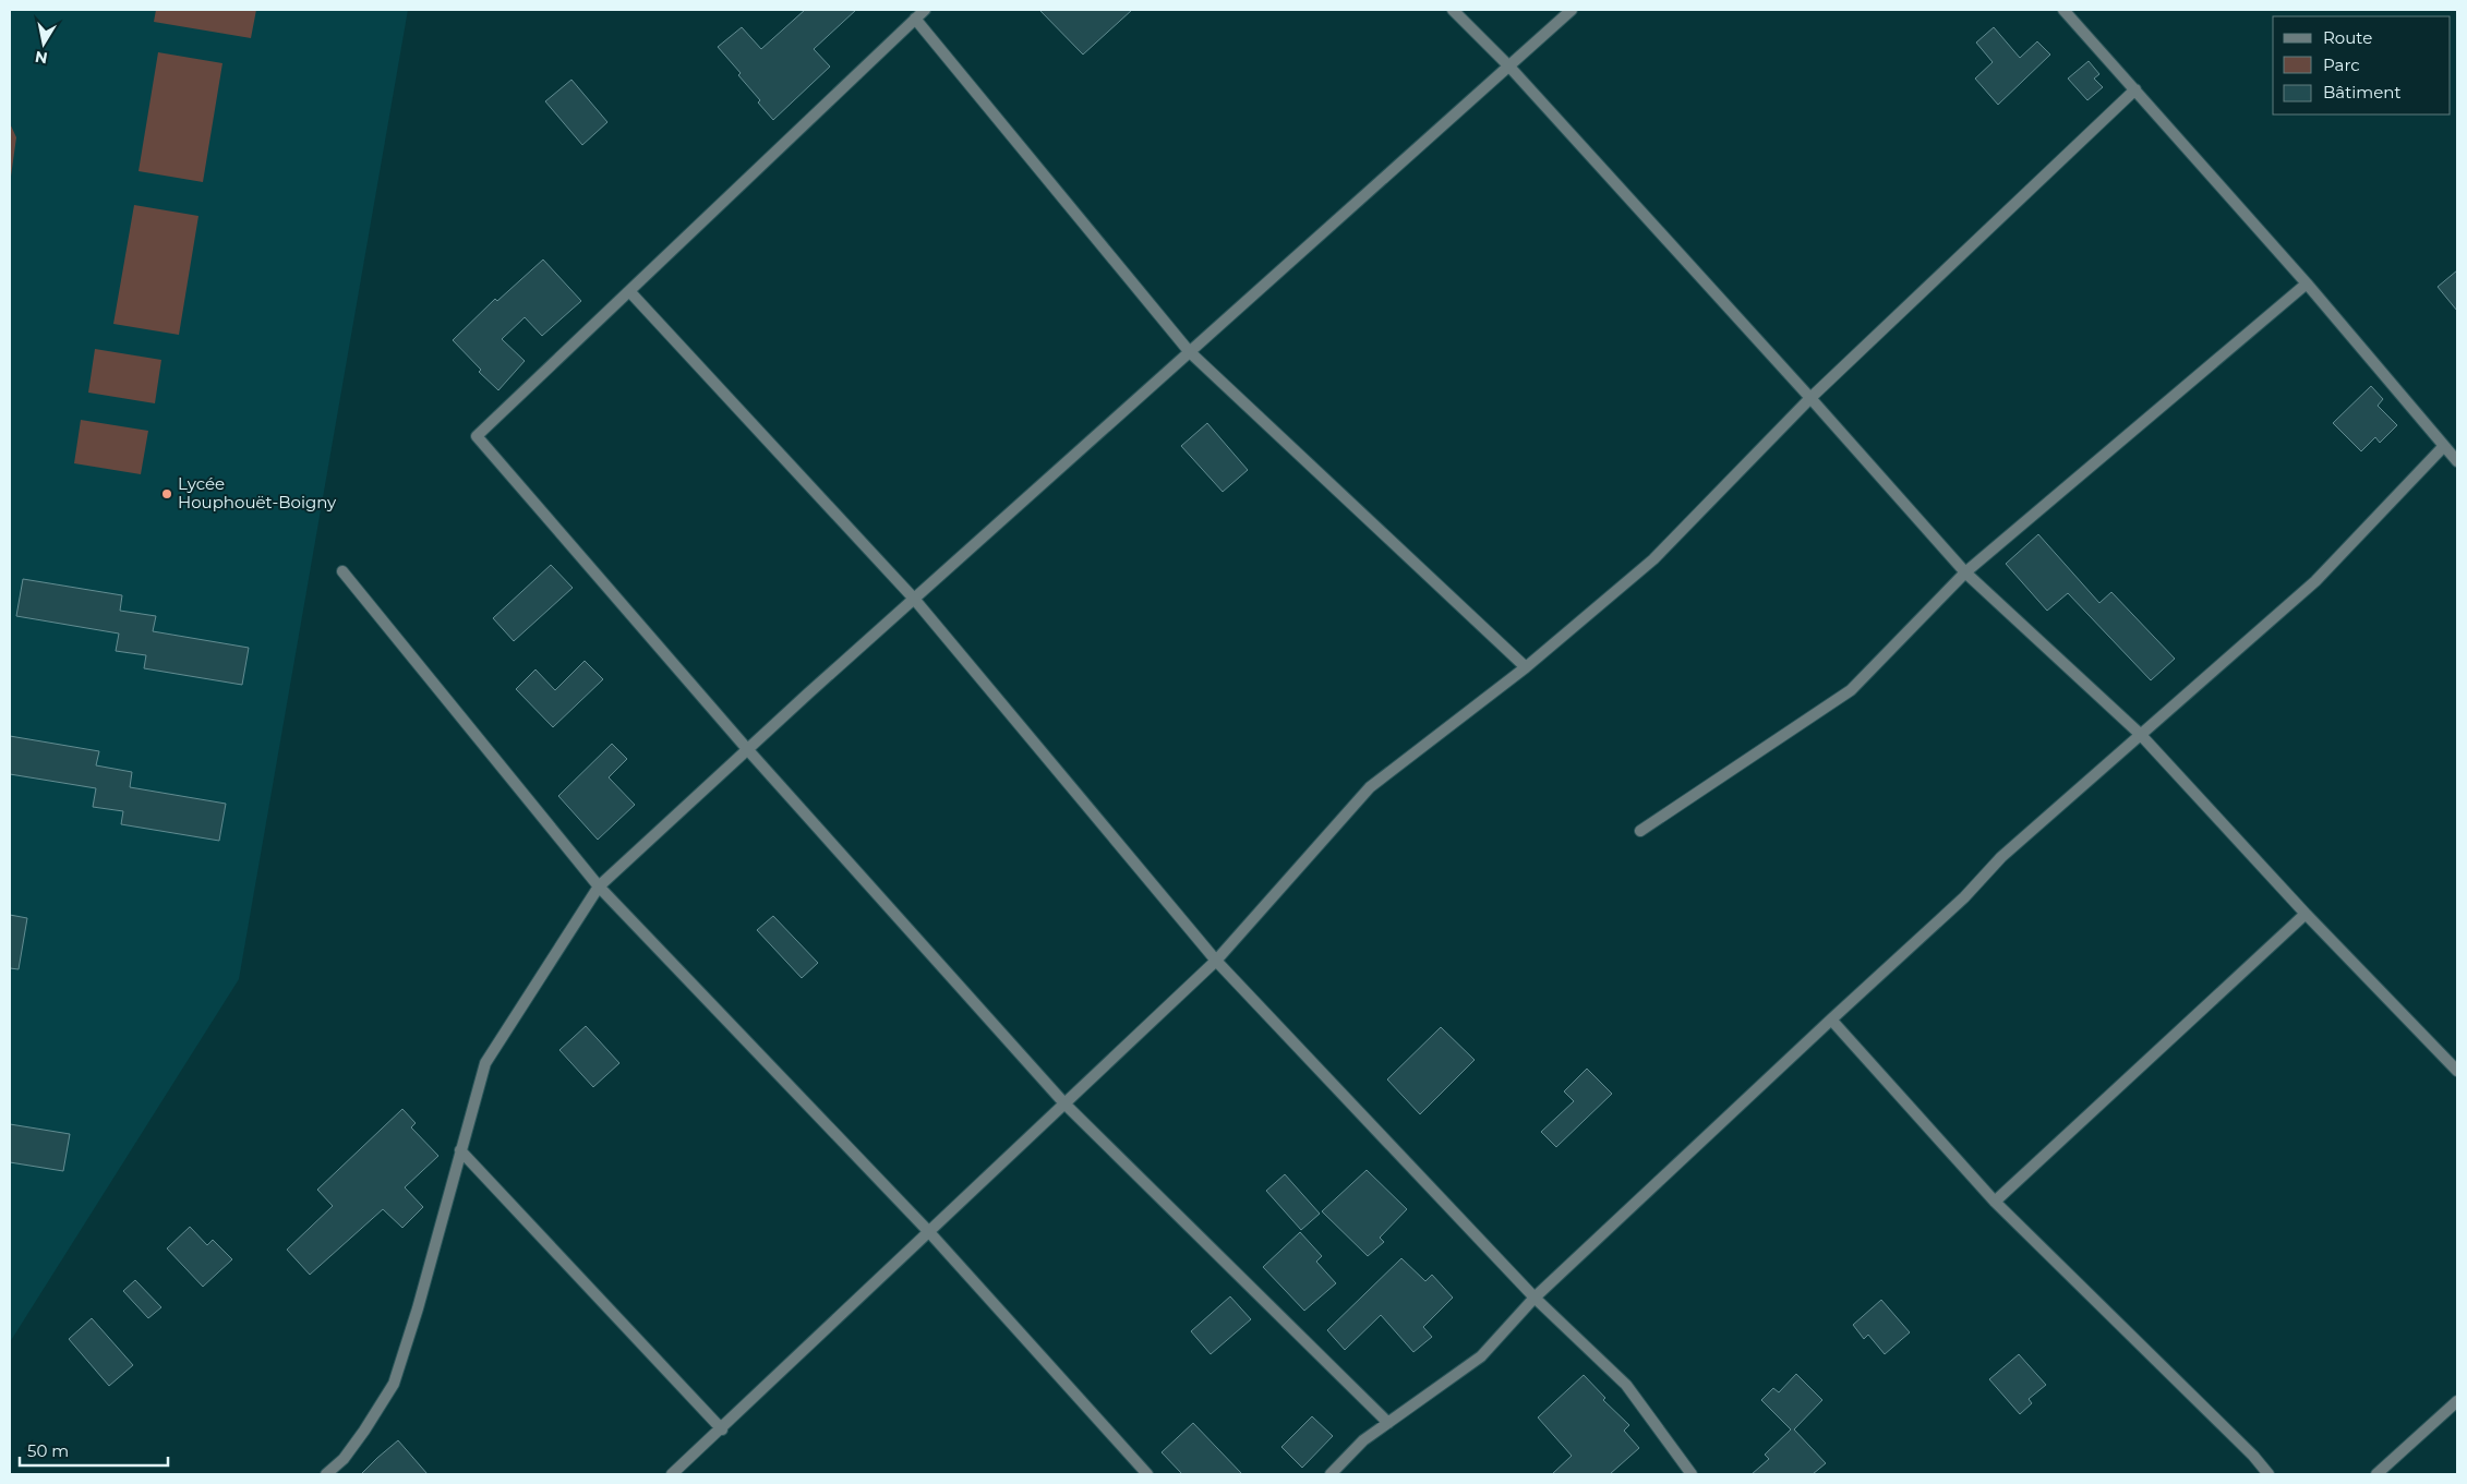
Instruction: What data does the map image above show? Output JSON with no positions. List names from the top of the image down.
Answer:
{
  "places": ["Lycée Houphouët-Boigny"],
  "legend": ["Route", "Parc", "Bâtiment"],
  "scale_bar": "50 m",
  "north": "bottom"
}
